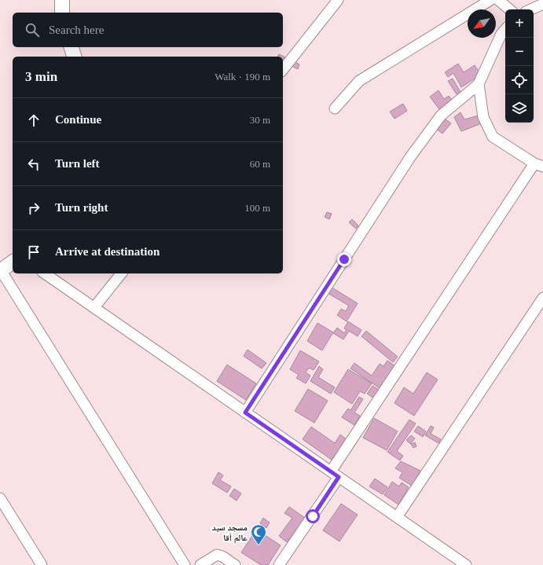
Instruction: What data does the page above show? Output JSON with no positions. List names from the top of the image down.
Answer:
{
  "places": {
    "mosque": ["مسجد سید عالم آقا"]
  },
  "north": "bottom left",
  "page": {
    "map_buttons": ["+", "−"],
    "search": "Search here",
    "heading": ["3 min", "Walk · 190 m"],
    "list": [
      ["Continue", "30 m"],
      ["Turn left", "60 m"],
      ["Turn right", "100 m"],
      "Arrive at destination"
    ]
  }
}
